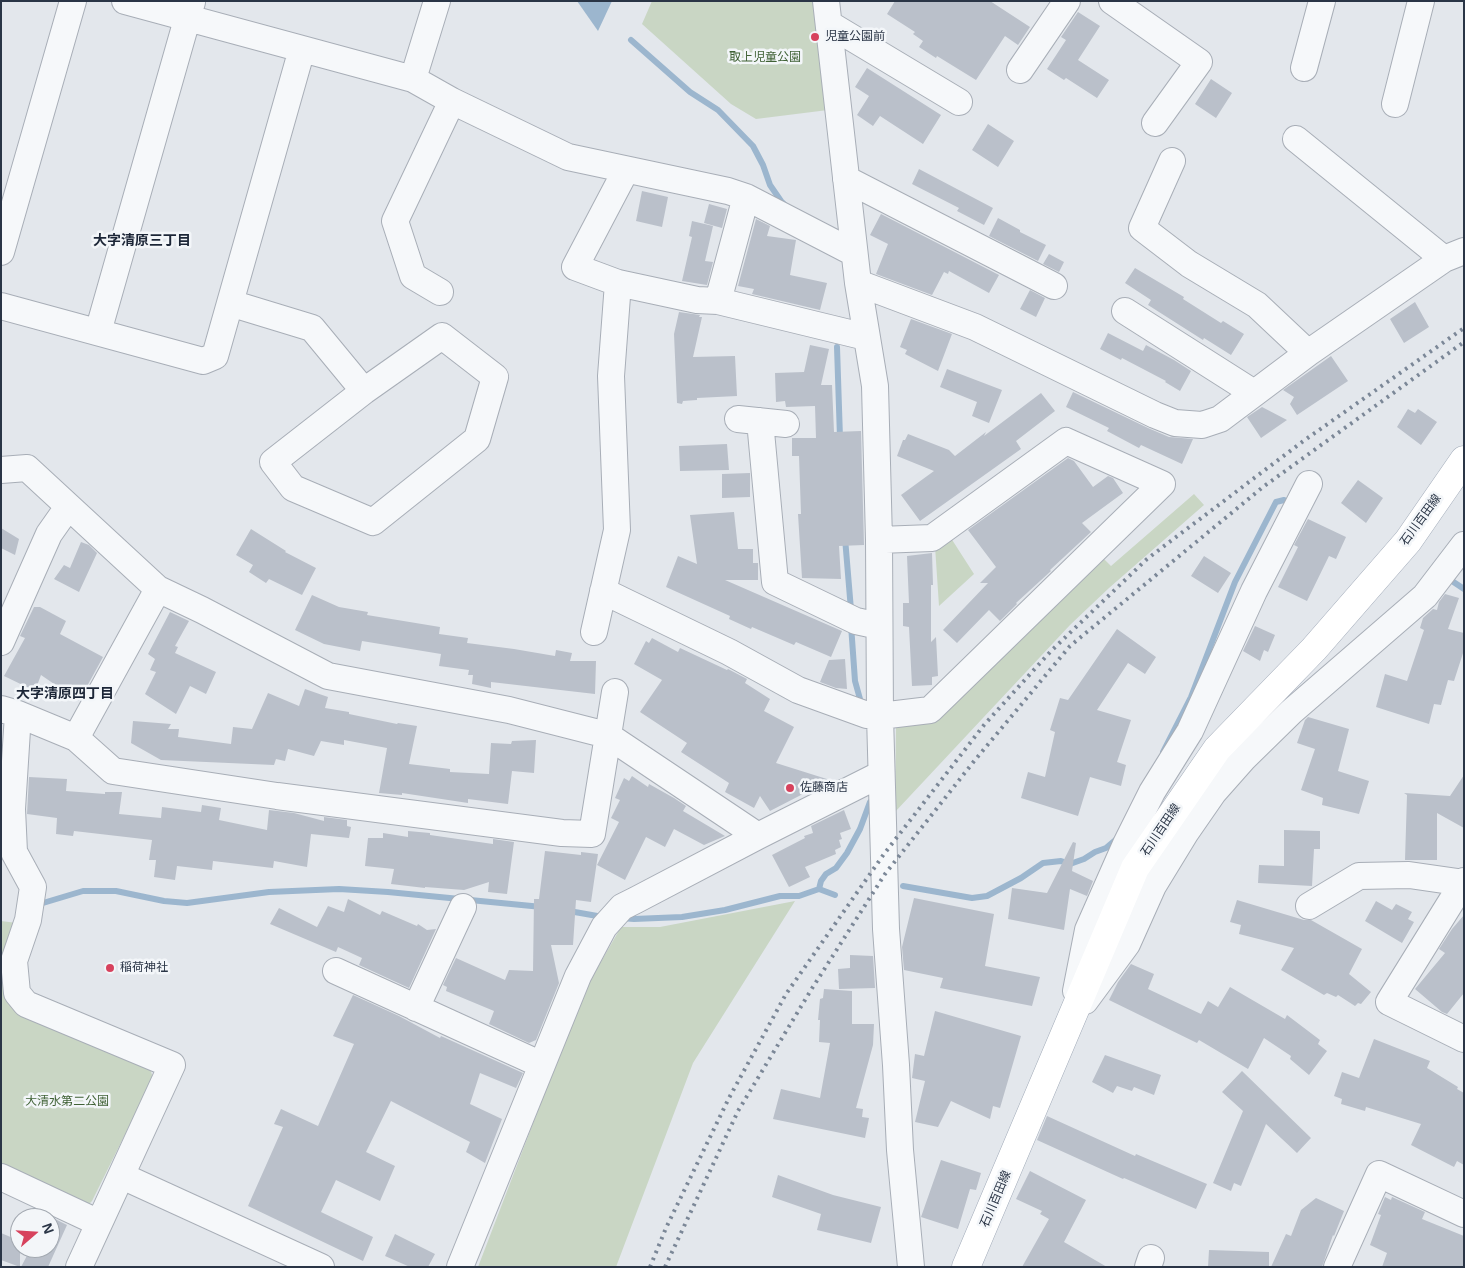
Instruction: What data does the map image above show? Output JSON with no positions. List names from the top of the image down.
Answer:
{
  "streets": {
    "main road": ["石川百田線"]
  },
  "districts": ["大字清原三丁目", "大字清原四丁目"],
  "parks": ["取上児童公園", "大清水第二公園"],
  "places": ["児童公園前", "佐藤商店", "稲荷神社"],
  "north": "right"
}
